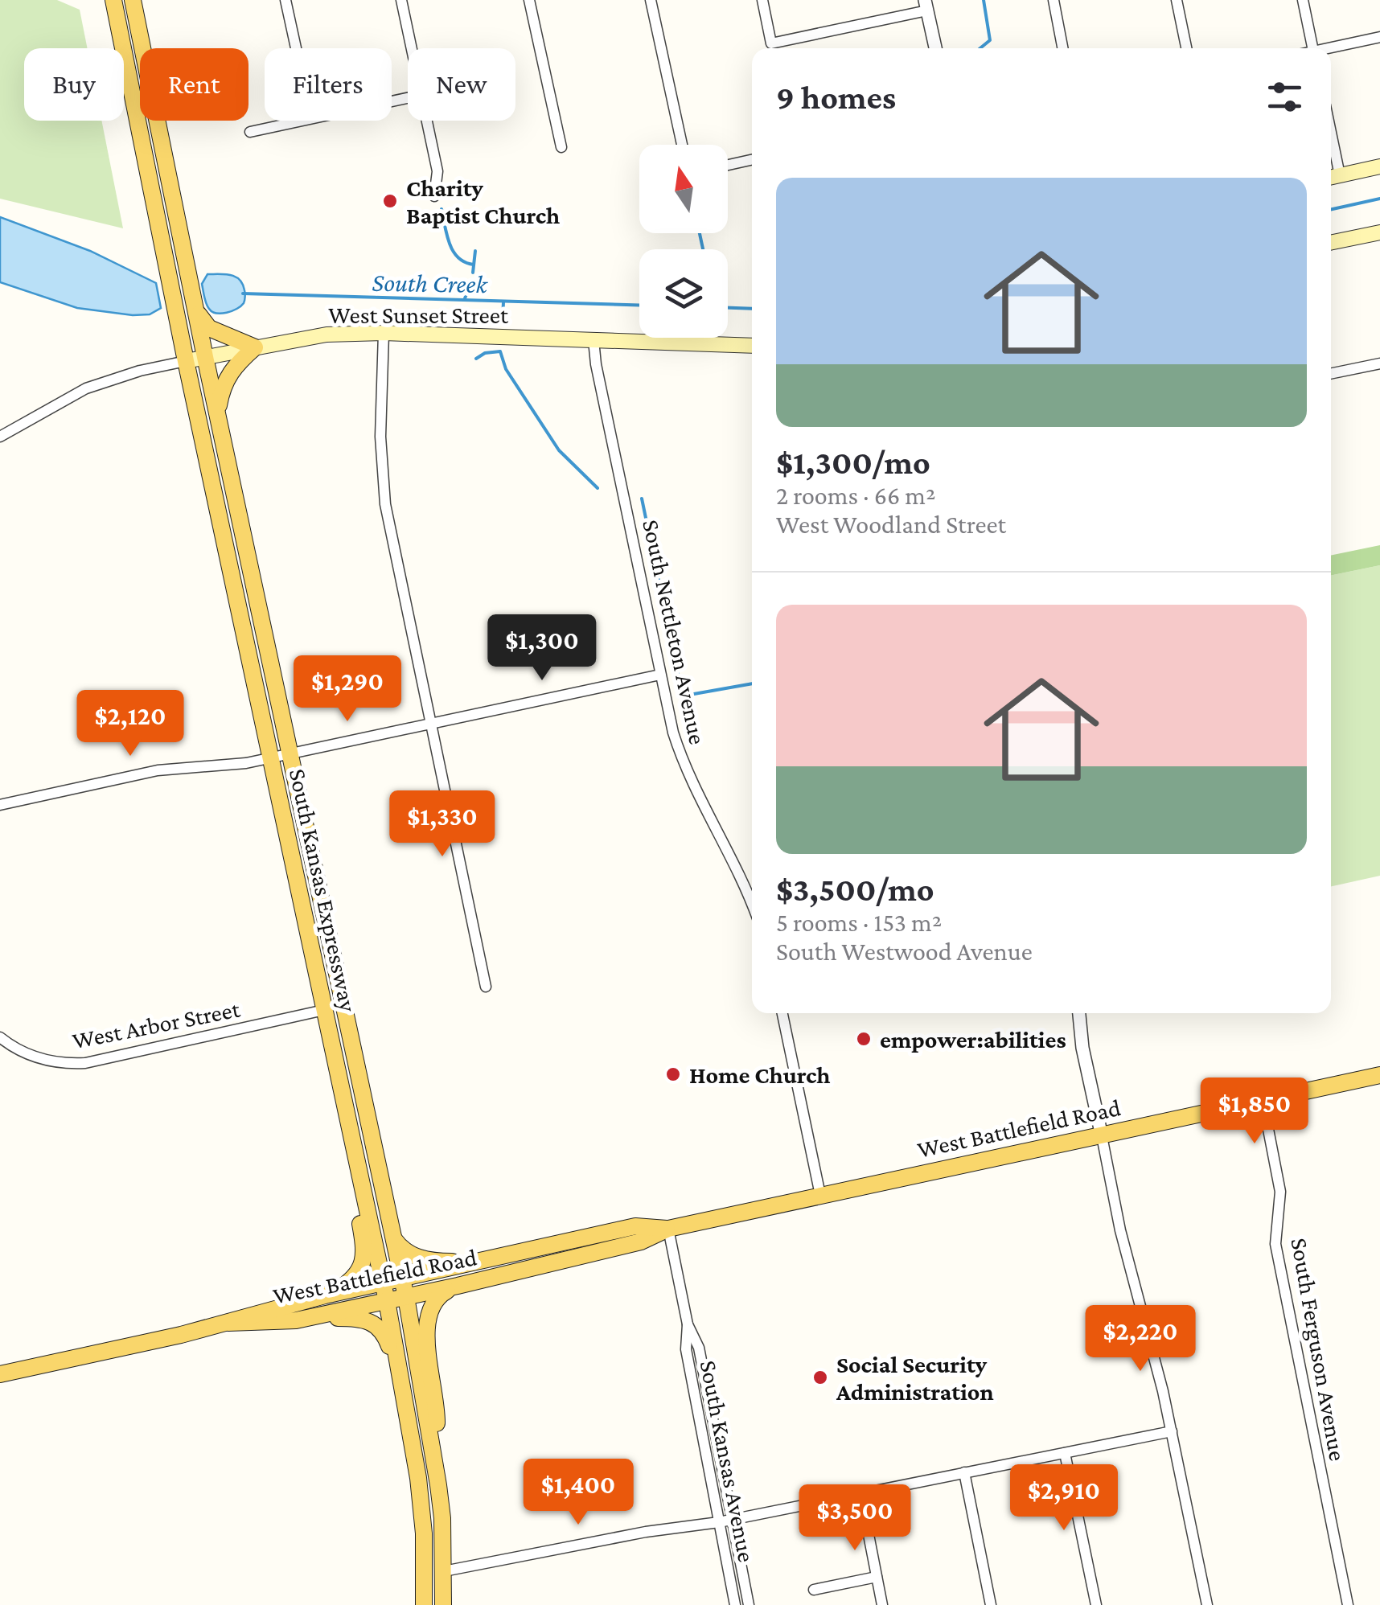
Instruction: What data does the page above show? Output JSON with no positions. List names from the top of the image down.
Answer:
{
  "streets": {
    "main road": ["West Sunset Street", "South Kansas Expressway", "West Battlefield Road"],
    "street": [
      "South Nettleton Avenue",
      "West Arbor Street",
      "South Ferguson Avenue",
      "South Kansas Avenue"
    ]
  },
  "crossings": [
    ["West Sunset Street", "South Nettleton Avenue"],
    ["West Sunset Street", "South Kansas Expressway"],
    ["South Kansas Expressway", "West Arbor Street"],
    ["South Kansas Expressway", "West Battlefield Road"],
    ["West Battlefield Road", "South Ferguson Avenue"],
    ["West Battlefield Road", "South Kansas Avenue"]
  ],
  "water": ["South Creek"],
  "places": [
    "Charity Baptist Church",
    "empower:abilities",
    "Home Church",
    "Social Security Administration"
  ],
  "north": "top",
  "page": {
    "chip": [
      "Buy",
      "Rent",
      "Filters",
      "New"
    ],
    "heading": "9 homes",
    "list": [
      {
        "name": "$1,300/mo",
        "note": "2 rooms · 66 m² · West Woodland Street"
      },
      {
        "name": "$3,500/mo",
        "note": "5 rooms · 153 m² · South Westwood Avenue"
      }
    ],
    "price": [
      "$1,300",
      "$1,290",
      "$2,120",
      "$1,330",
      "$1,850",
      "$2,220",
      "$1,400",
      "$2,910",
      "$3,500"
    ]
  }
}
